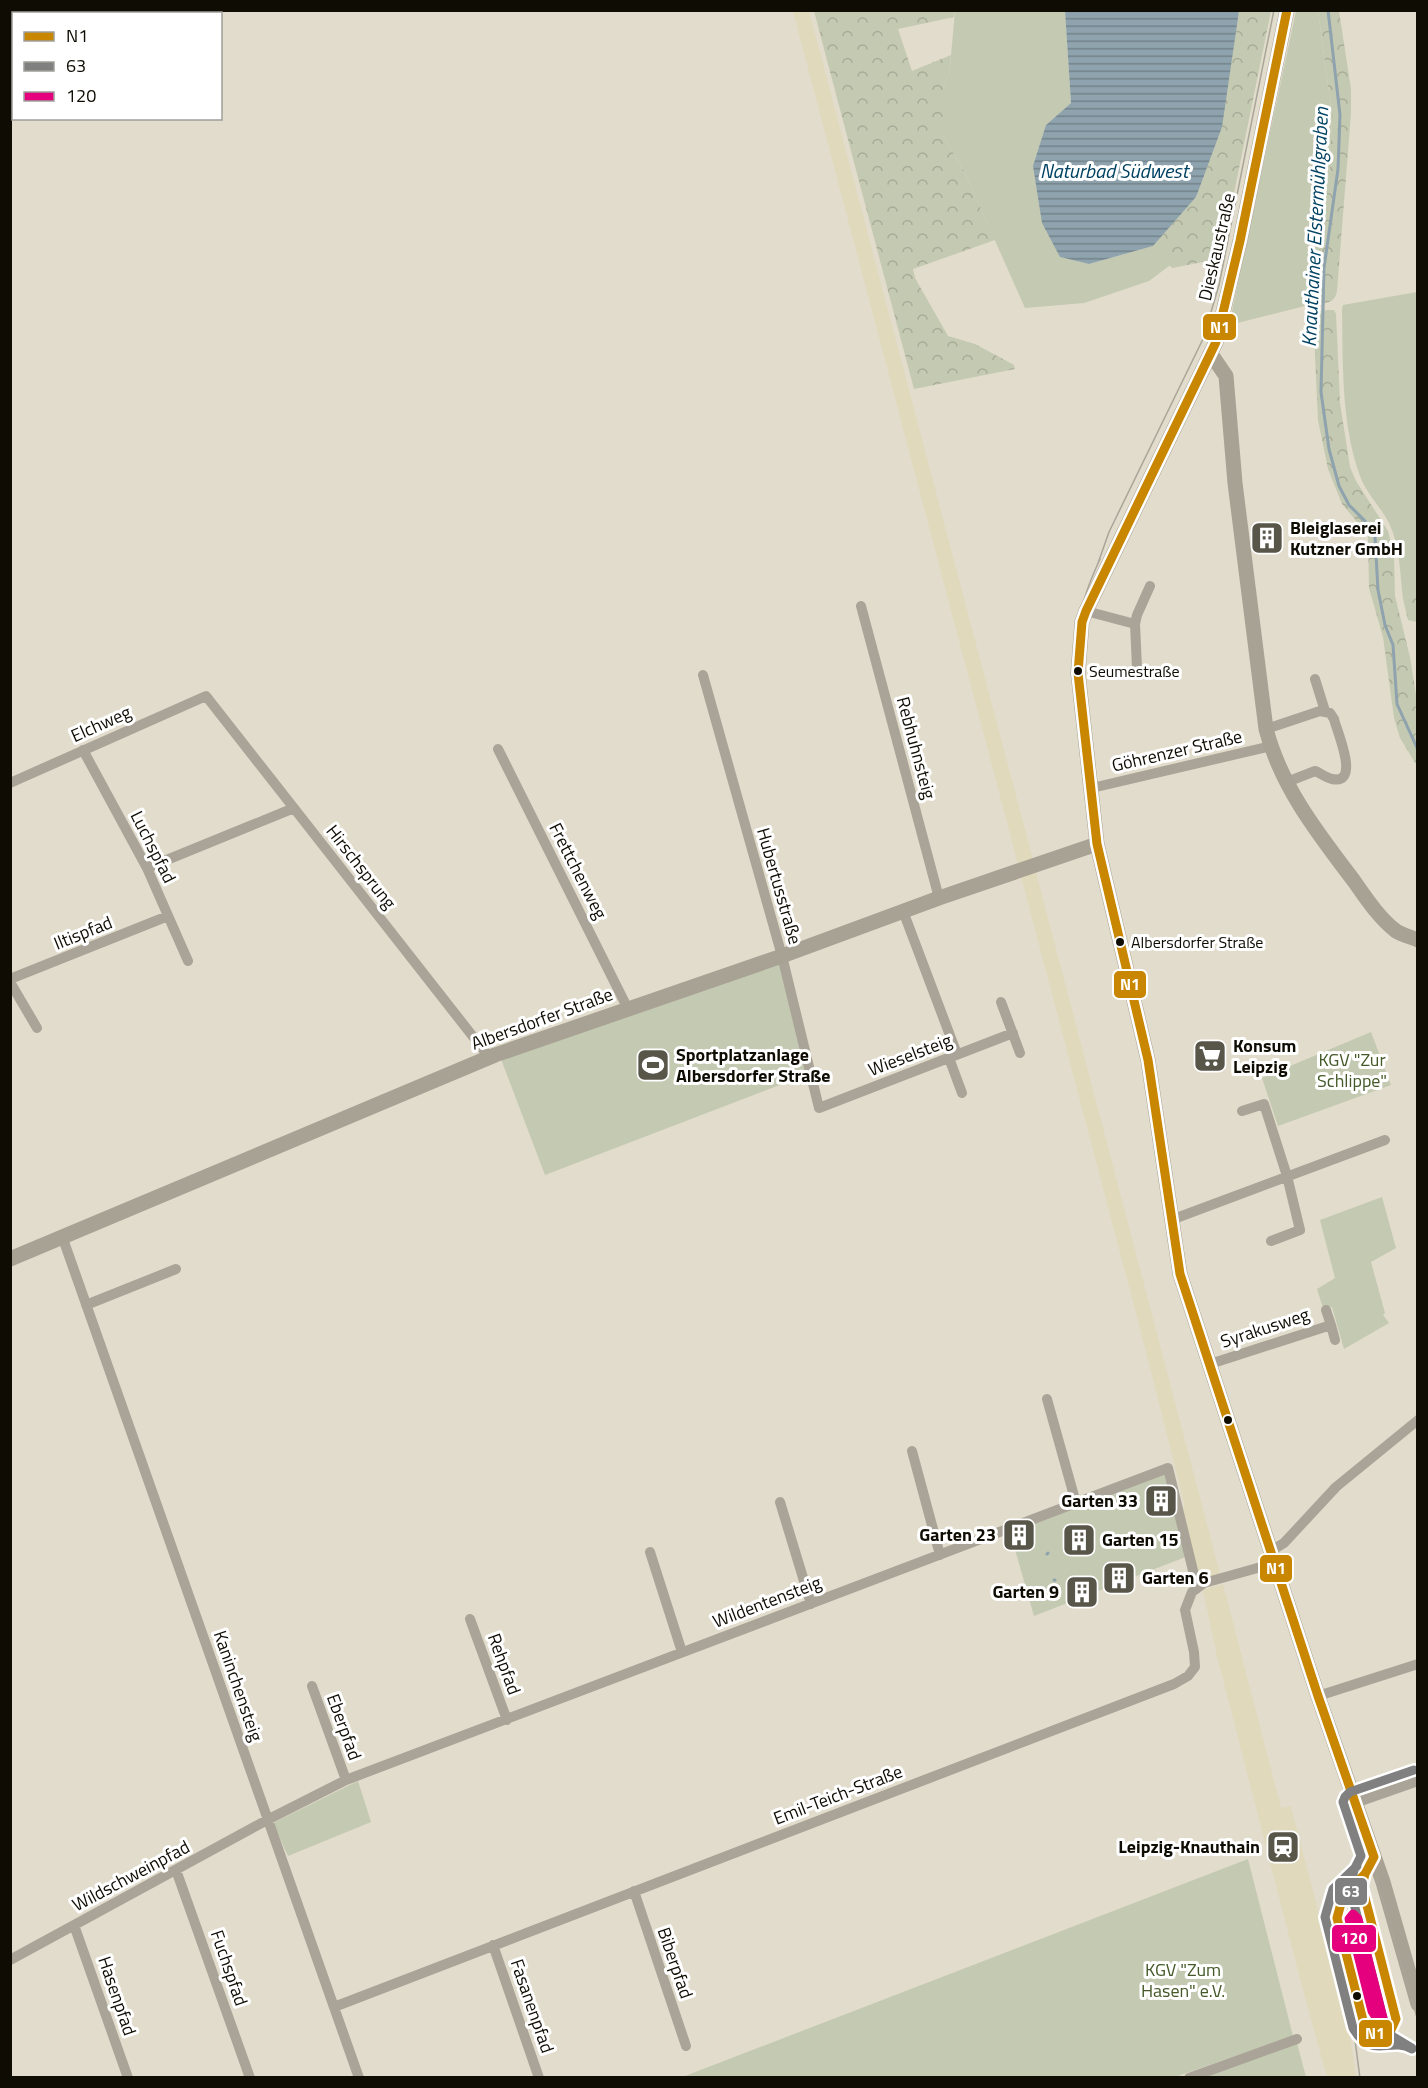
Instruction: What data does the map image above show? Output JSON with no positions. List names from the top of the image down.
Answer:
{
  "streets": {
    "main road": ["Dieskaustraße", "Albersdorfer Straße"],
    "street": [
      "Elchweg",
      "Rebhuhnsteig",
      "Göhrenzer Straße",
      "Luchspfad",
      "Hirschsprung",
      "Frettchenweg",
      "Hubertusstraße",
      "Iltispfad",
      "Wieselsteig",
      "Syrakusweg",
      "Wildentensteig",
      "Rehpfad",
      "Kaninchensteig",
      "Eberpfad",
      "Emil-Teich-Straße",
      "Wildschweinpfad",
      "Biberpfad",
      "Fuchspfad",
      "Hasenpfad",
      "Fasanenpfad"
    ]
  },
  "crossings": [
    ["Dieskaustraße", "Göhrenzer Straße"],
    ["Dieskaustraße", "Albersdorfer Straße"],
    ["Dieskaustraße", "Syrakusweg"],
    ["Elchweg", "Luchspfad"],
    ["Elchweg", "Hirschsprung"],
    ["Rebhuhnsteig", "Albersdorfer Straße"],
    ["Luchspfad", "Iltispfad"],
    ["Hirschsprung", "Albersdorfer Straße"],
    ["Frettchenweg", "Albersdorfer Straße"],
    ["Hubertusstraße", "Albersdorfer Straße"],
    ["Hubertusstraße", "Wieselsteig"],
    ["Albersdorfer Straße", "Kaninchensteig"],
    ["Wildentensteig", "Rehpfad"],
    ["Wildentensteig", "Kaninchensteig"],
    ["Wildentensteig", "Eberpfad"],
    ["Wildentensteig", "Emil-Teich-Straße"],
    ["Wildentensteig", "Wildschweinpfad"],
    ["Kaninchensteig", "Emil-Teich-Straße"],
    ["Kaninchensteig", "Wildschweinpfad"],
    ["Emil-Teich-Straße", "Biberpfad"],
    ["Emil-Teich-Straße", "Fasanenpfad"],
    ["Wildschweinpfad", "Fuchspfad"],
    ["Wildschweinpfad", "Hasenpfad"]
  ],
  "water": ["Naturbad Südwest", "Knauthainer Elstermühlgraben"],
  "parks": ["KGV \"Zur Schlippe\"", "KGV \"Zum Hasen\" e.V."],
  "places": {
    "building": [
      "Bleiglaserei Kutzner GmbH",
      "Garten 33",
      "Garten 23",
      "Garten 15",
      "Garten 6",
      "Garten 9"
    ],
    "other": ["Seumestraße", "Albersdorfer Straße"],
    "supermarket": ["Konsum Leipzig"],
    "sports": ["Sportplatzanlage Albersdorfer Straße"],
    "station": ["Leipzig-Knauthain"]
  },
  "lines": ["transit line N1", "transit line 63", "transit line 120"],
  "legend": ["N1", "63", "120"]
}
